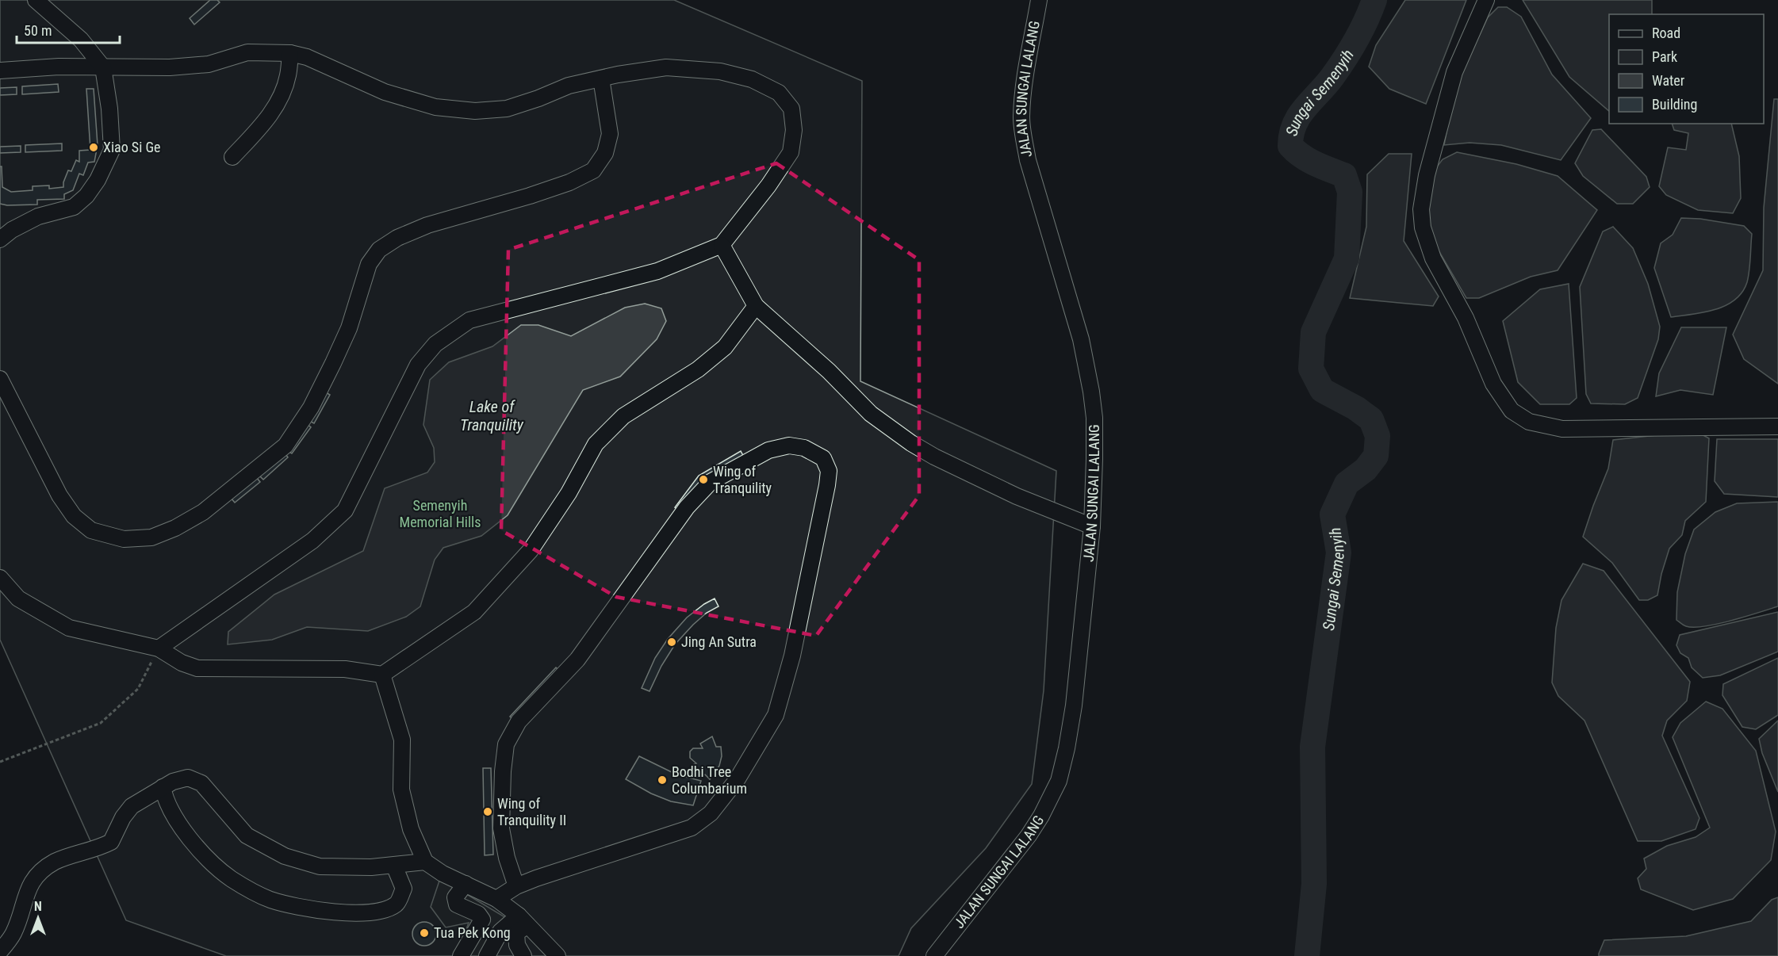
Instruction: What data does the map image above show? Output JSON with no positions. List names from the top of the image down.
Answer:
{
  "streets": {
    "street": ["JALAN SUNGAI LALANG"]
  },
  "water": ["Sungai Semenyih", "Lake of Tranquility"],
  "parks": ["Semenyih Memorial Hills"],
  "places": [
    "Xiao Si Ge",
    "Wing of Tranquility",
    "Jing An Sutra",
    "Bodhi Tree Columbarium",
    "Wing of Tranquility II",
    "Tua Pek Kong"
  ],
  "legend": [
    "Road",
    "Park",
    "Water",
    "Building"
  ],
  "scale_bar": "50 m",
  "north": "top"
}
